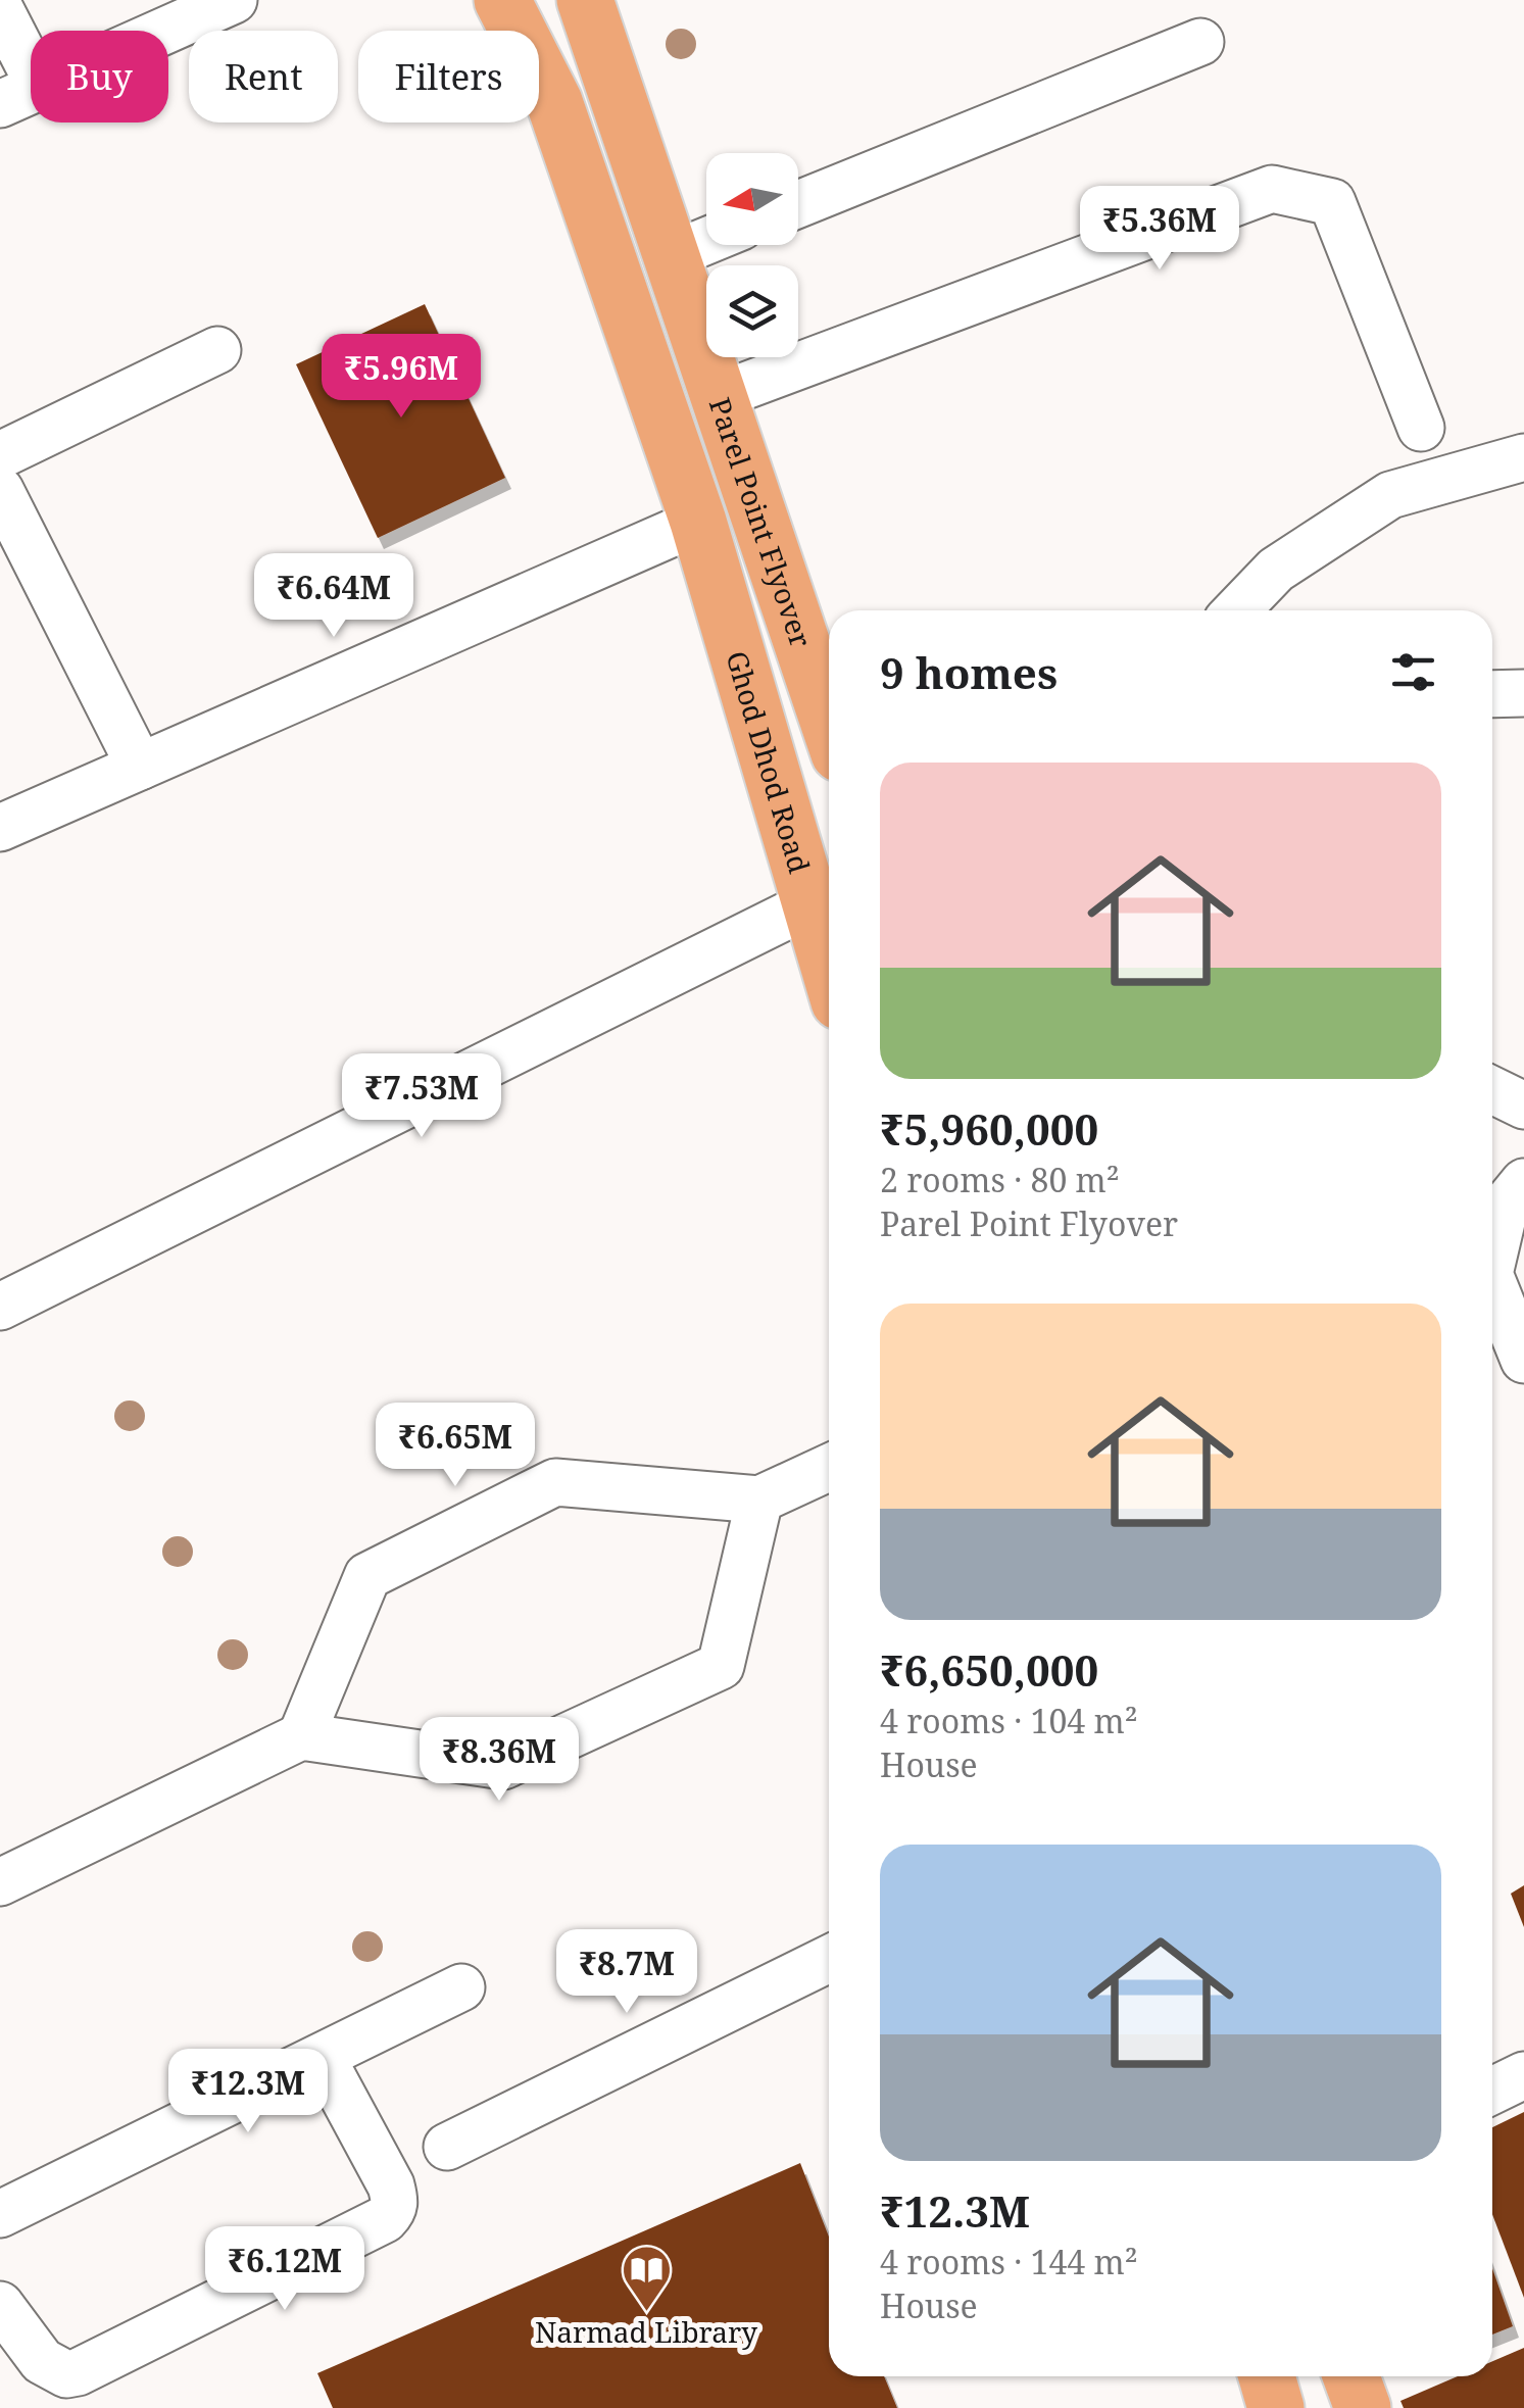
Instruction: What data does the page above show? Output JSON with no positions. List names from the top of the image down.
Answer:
{
  "streets": {
    "main road": ["Parel Point Flyover", "Ghod Dhod Road"]
  },
  "places": {
    "library": ["Narmad Library"]
  },
  "north": "left",
  "page": {
    "chip": ["Buy", "Rent", "Filters"],
    "price": [
      "₹5.36M",
      "₹5.96M",
      "₹6.64M",
      "₹7.53M",
      "₹6.65M",
      "₹8.36M",
      "₹8.7M",
      "₹12.3M",
      "₹6.12M"
    ],
    "heading": "9 homes",
    "list": [
      {
        "name": "₹5,960,000",
        "note": "2 rooms · 80 m² · Parel Point Flyover"
      },
      {
        "name": "₹6,650,000",
        "note": "4 rooms · 104 m² · House"
      },
      {
        "name": "₹12.3M",
        "note": "4 rooms · 144 m² · House"
      }
    ]
  }
}
